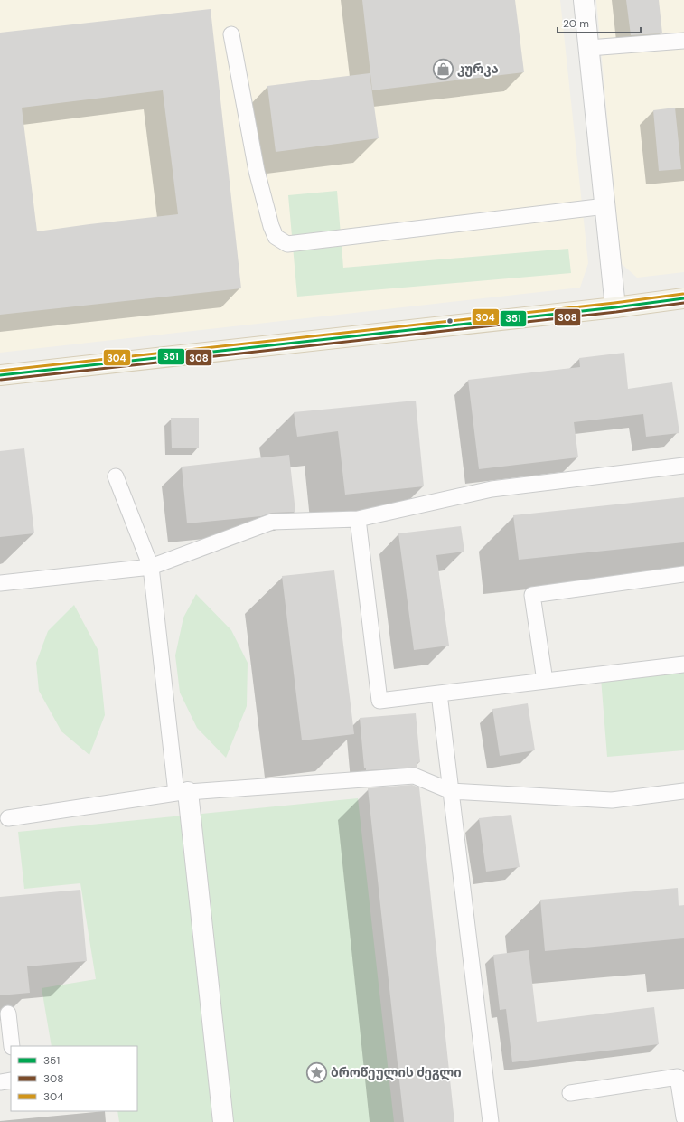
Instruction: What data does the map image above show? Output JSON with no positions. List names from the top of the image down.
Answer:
{
  "places": {
    "shop": ["კურკა"],
    "place": ["ბროწეულის ძეგლი"]
  },
  "lines": ["transit line 304", "transit line 351", "transit line 308"],
  "legend": ["351", "308", "304"],
  "scale_bar": "20 m"
}
